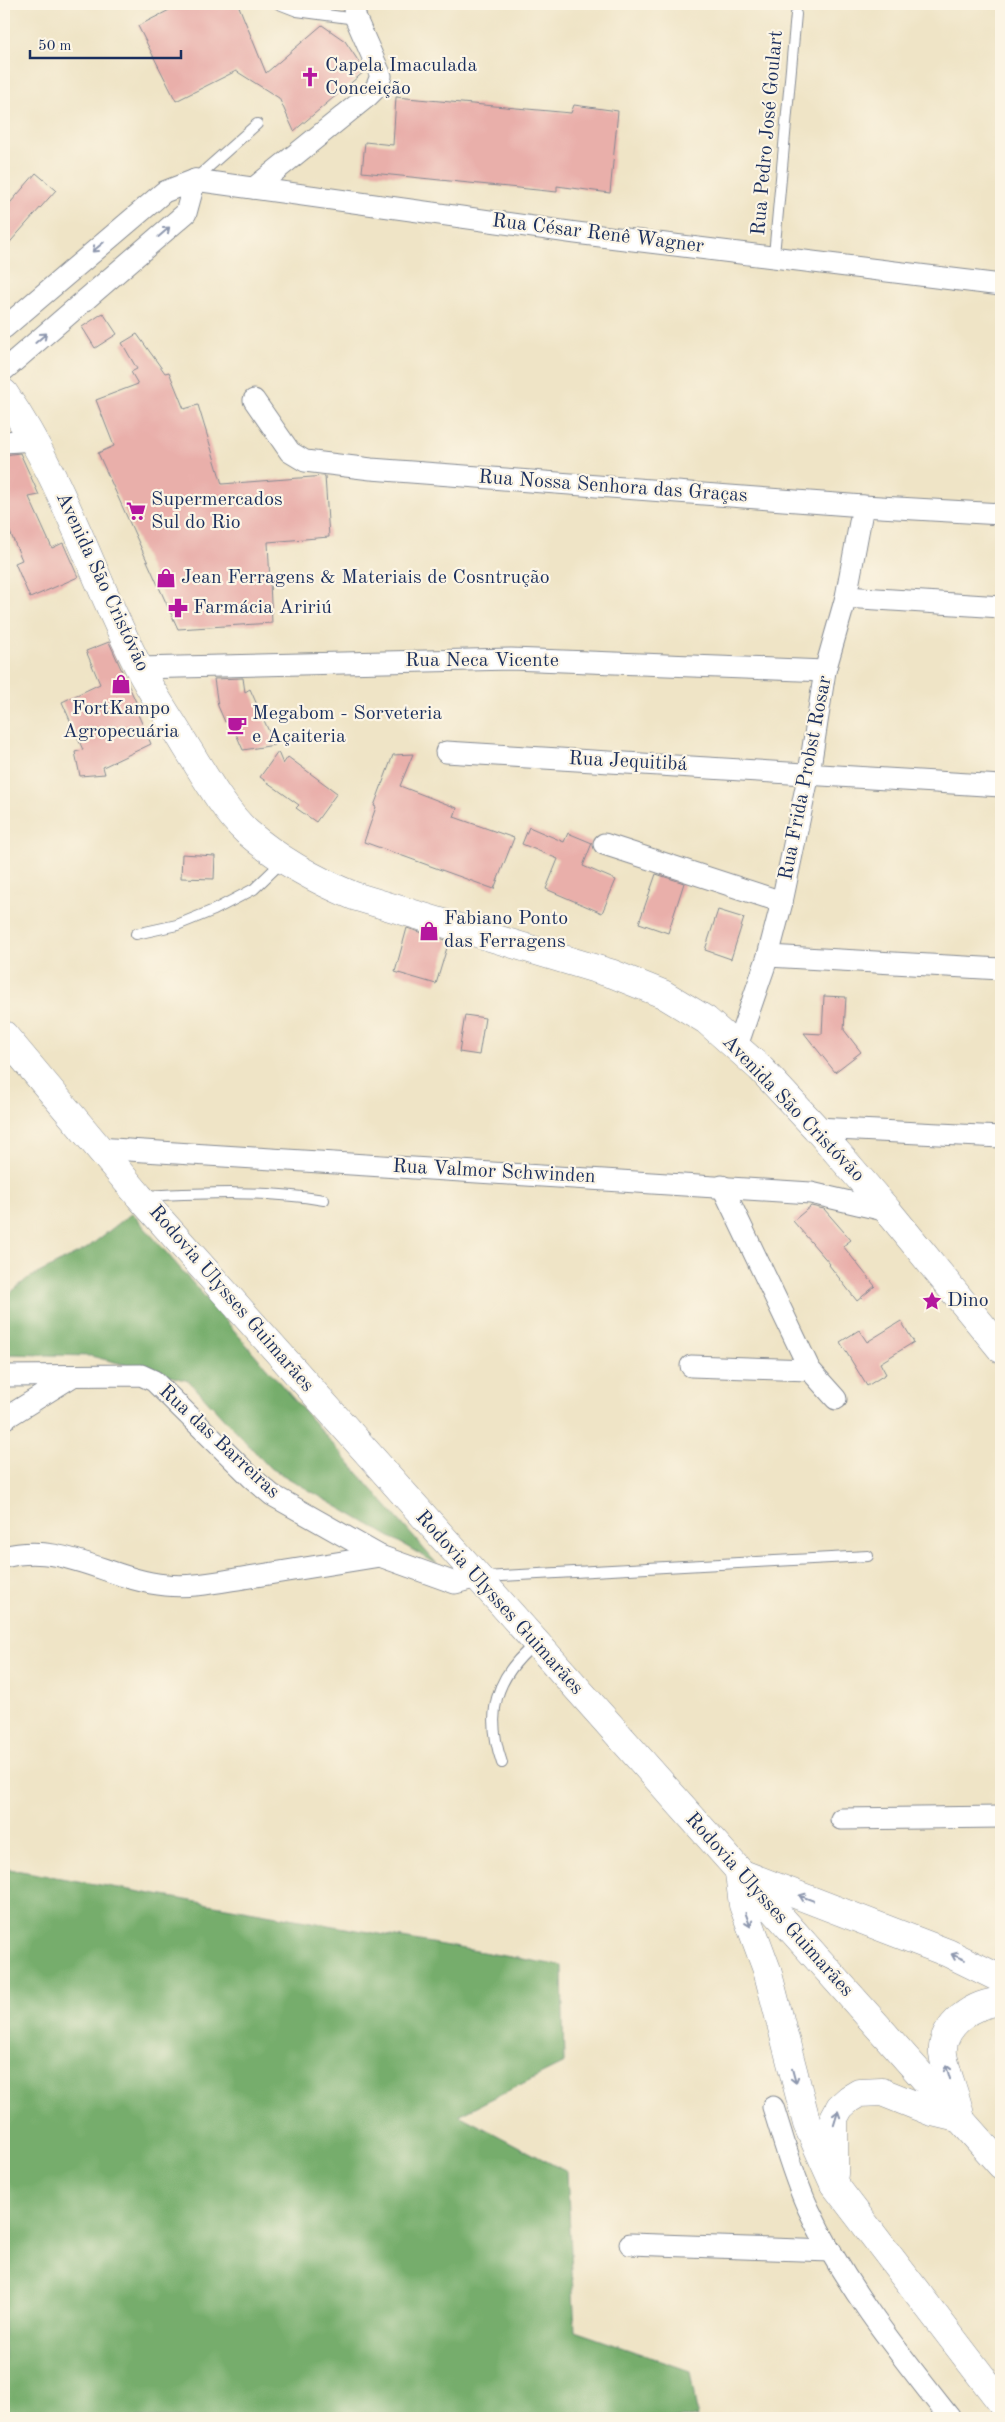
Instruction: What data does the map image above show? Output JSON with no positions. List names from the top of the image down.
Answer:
{
  "streets": {
    "main road": ["Avenida São Cristóvão", "Rodovia Ulysses Guimarães"],
    "street": [
      "Rua César Renê Wagner",
      "Rua Nossa Senhora das Graças",
      "Rua Neca Vicente",
      "Rua Jequitibá",
      "Rua Frida Probst Rosar",
      "Rua Valmor Schwinden",
      "Rua das Barreiras"
    ],
    "lane": ["Rua Pedro José Goulart"]
  },
  "crossings": [
    ["Rua Pedro José Goulart", "Rua César Renê Wagner"],
    ["Rua Nossa Senhora das Graças", "Rua Frida Probst Rosar"],
    ["Avenida São Cristóvão", "Rua Neca Vicente"],
    ["Avenida São Cristóvão", "Rua Frida Probst Rosar"],
    ["Avenida São Cristóvão", "Rua Valmor Schwinden"],
    ["Rua Neca Vicente", "Rua Frida Probst Rosar"],
    ["Rua Jequitibá", "Rua Frida Probst Rosar"],
    ["Rua Valmor Schwinden", "Rodovia Ulysses Guimarães"],
    ["Rodovia Ulysses Guimarães", "Rua das Barreiras"]
  ],
  "places": {
    "church": ["Capela Imaculada Conceição"],
    "supermarket": ["Supermercados Sul do Rio"],
    "shop": ["Jean Ferragens & Materiais de Cosntrução", "FortKampo Agropecuária", "Fabiano Ponto das Ferragens"],
    "pharmacy": ["Farmácia Aririú"],
    "cafe": ["Megabom - Sorveteria e Açaiteria"],
    "place": ["Dino"]
  },
  "scale_bar": "50 m"
}
